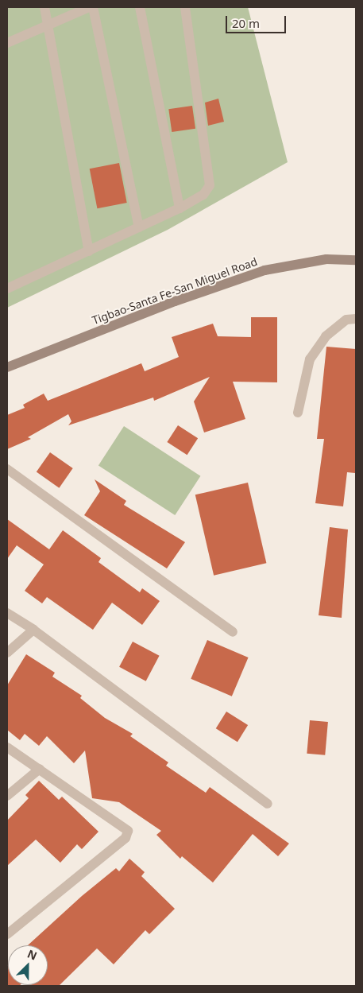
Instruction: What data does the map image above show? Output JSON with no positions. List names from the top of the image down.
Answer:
{
  "streets": {
    "main road": ["Tigbao-Santa Fe-San Miguel Road"]
  },
  "scale_bar": "20 m",
  "north": "top right"
}
